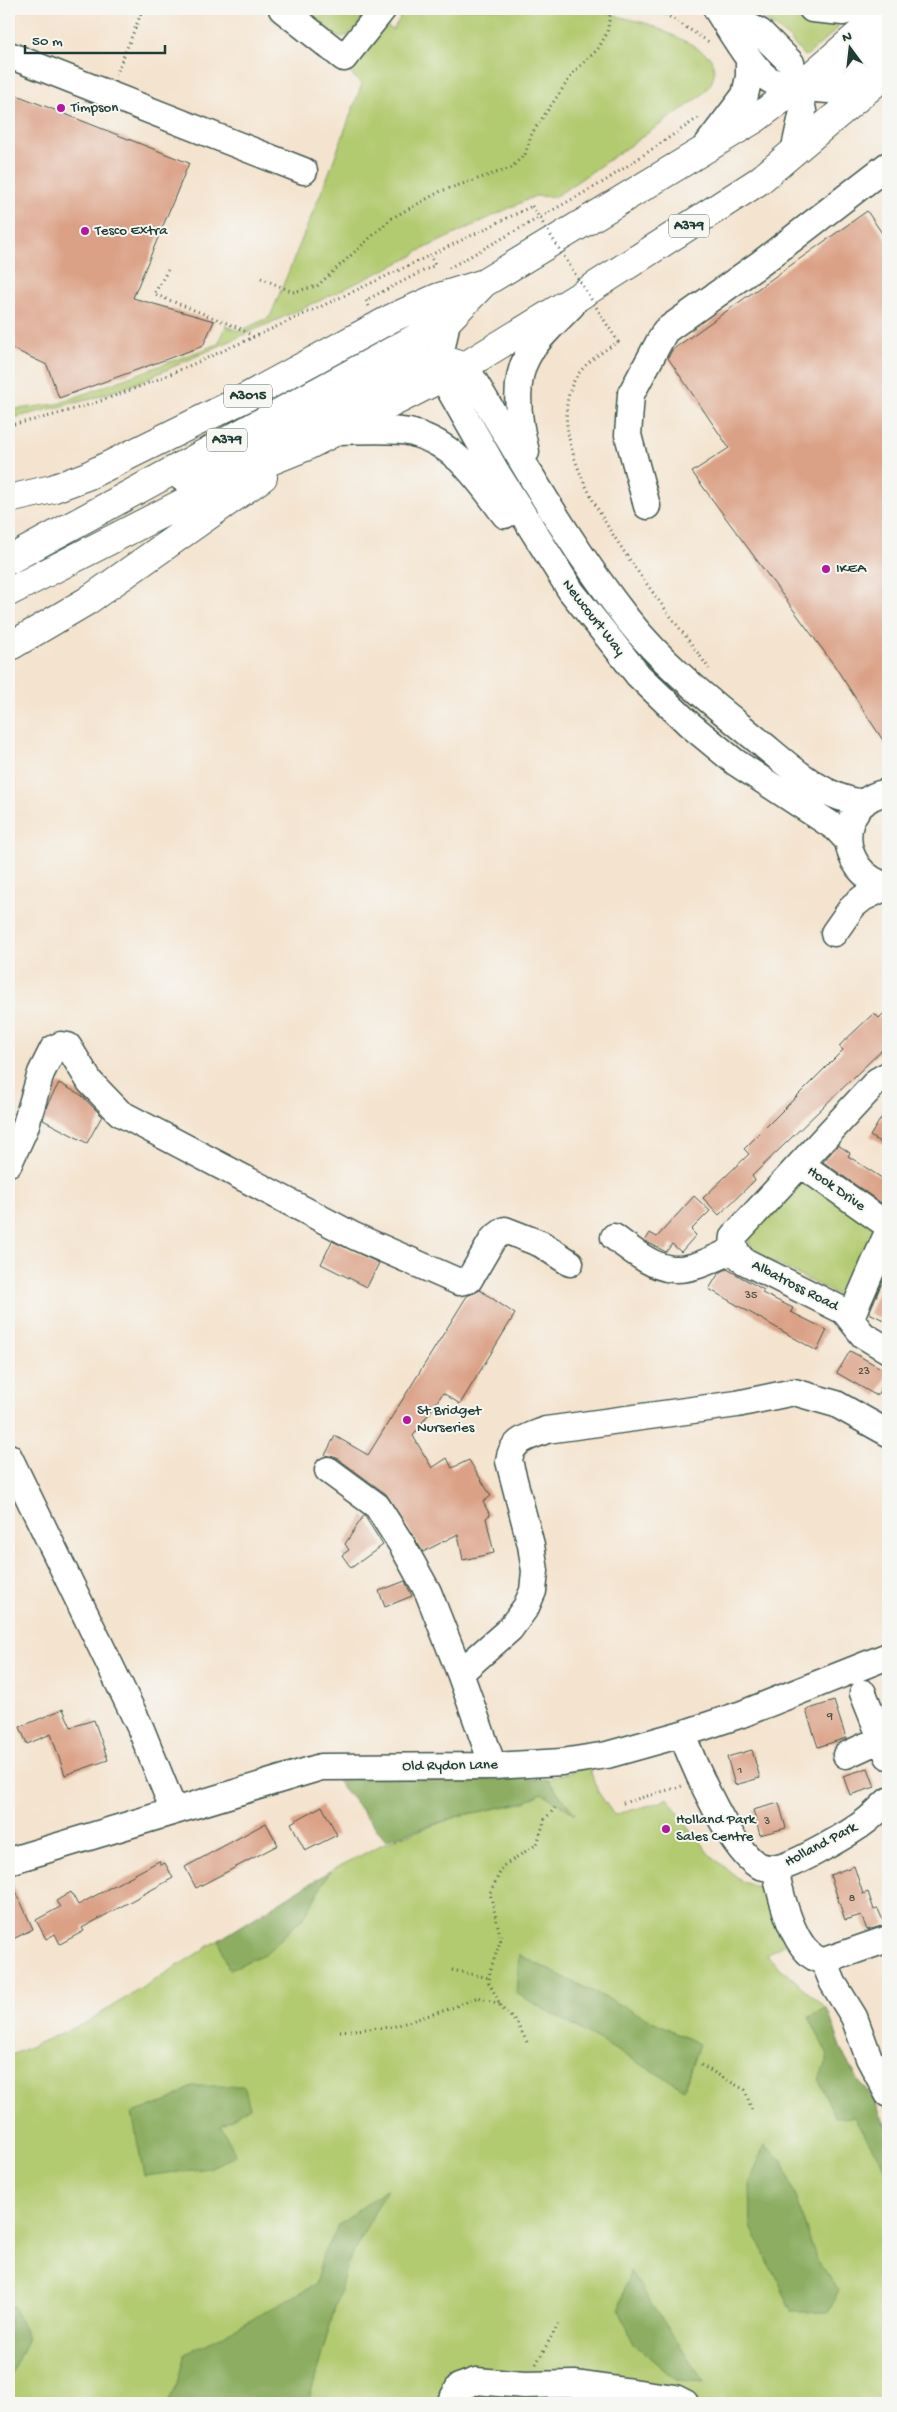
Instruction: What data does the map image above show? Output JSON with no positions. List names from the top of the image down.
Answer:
{
  "streets": {
    "main road": ["A379", "A3015"],
    "street": [
      "Newcourt Way",
      "Hook Drive",
      "Albatross Road",
      "Old Rydon Lane",
      "Holland Park"
    ]
  },
  "crossings": [
    ["A379", "A3015"],
    ["A379", "Newcourt Way"],
    ["Hook Drive", "Albatross Road"],
    ["Old Rydon Lane", "Holland Park"]
  ],
  "places": [
    "Timpson",
    "Tesco Extra",
    "IKEA",
    "St Bridget Nurseries",
    "Holland Park Sales Centre"
  ],
  "house_numbers": [
    "35",
    "23",
    "9",
    "1",
    "3",
    "8"
  ],
  "scale_bar": "50 m",
  "north": "top"
}
